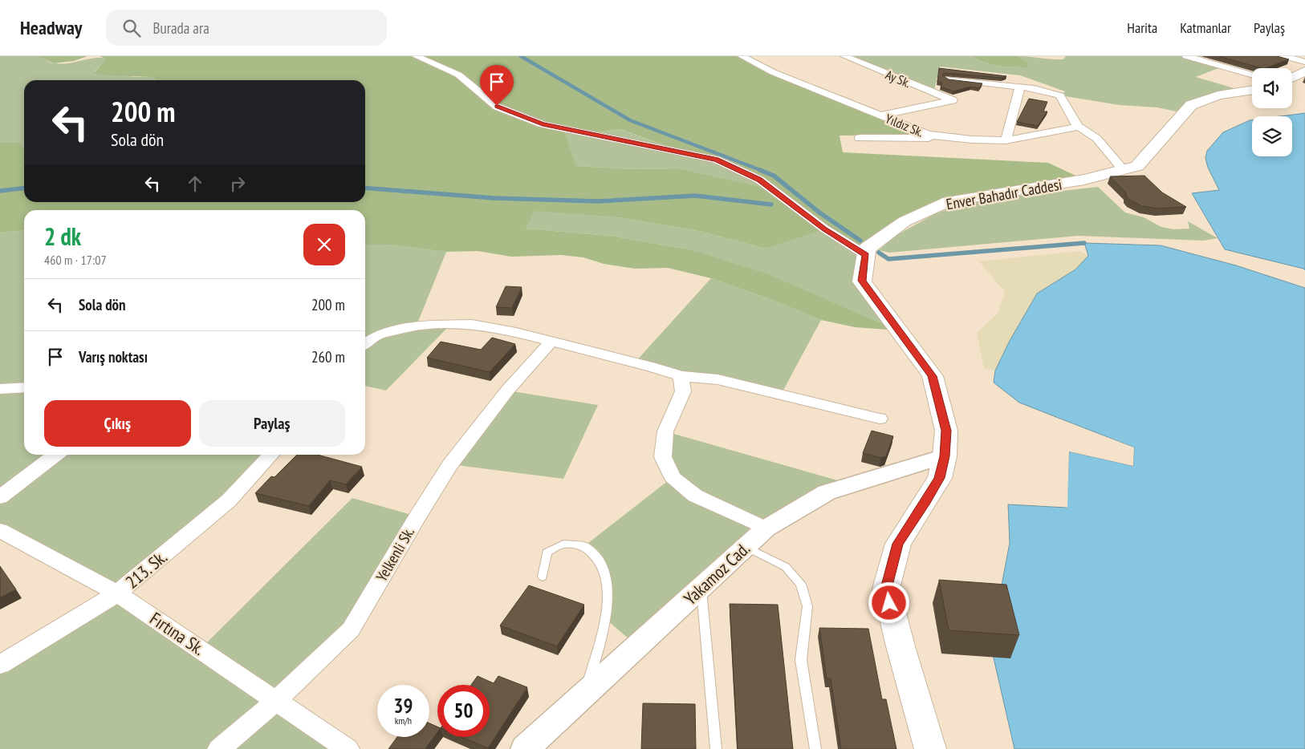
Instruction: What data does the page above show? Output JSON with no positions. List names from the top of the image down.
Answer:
{
  "streets": {
    "main road": ["Enver Bahadır Caddesi"],
    "street": [
      "Ay Sk.",
      "Yıldız Sk.",
      "Yelkenli Sk.",
      "213. Sk.",
      "Yakamoz Cad.",
      "Fırtına Sk."
    ]
  },
  "crossings": [
    ["Ay Sk.", "Yıldız Sk."],
    ["Yelkenli Sk.", "Fırtına Sk."],
    ["213. Sk.", "Fırtına Sk."]
  ],
  "page": {
    "header": "Headway",
    "search": "Burada ara",
    "nav": ["Harita", "Katmanlar", "Paylaş"],
    "turn": ["200 m", "Sola dön"],
    "heading": ["2 dk", "460 m · 17:07"],
    "list": [
      {
        "name": "Sola dön",
        "value": "200 m"
      },
      {
        "name": "Varış noktası",
        "value": "260 m"
      }
    ],
    "buttons": ["Çıkış", "Paylaş"],
    "speed": "39 km/h",
    "limit": "50"
  }
}
